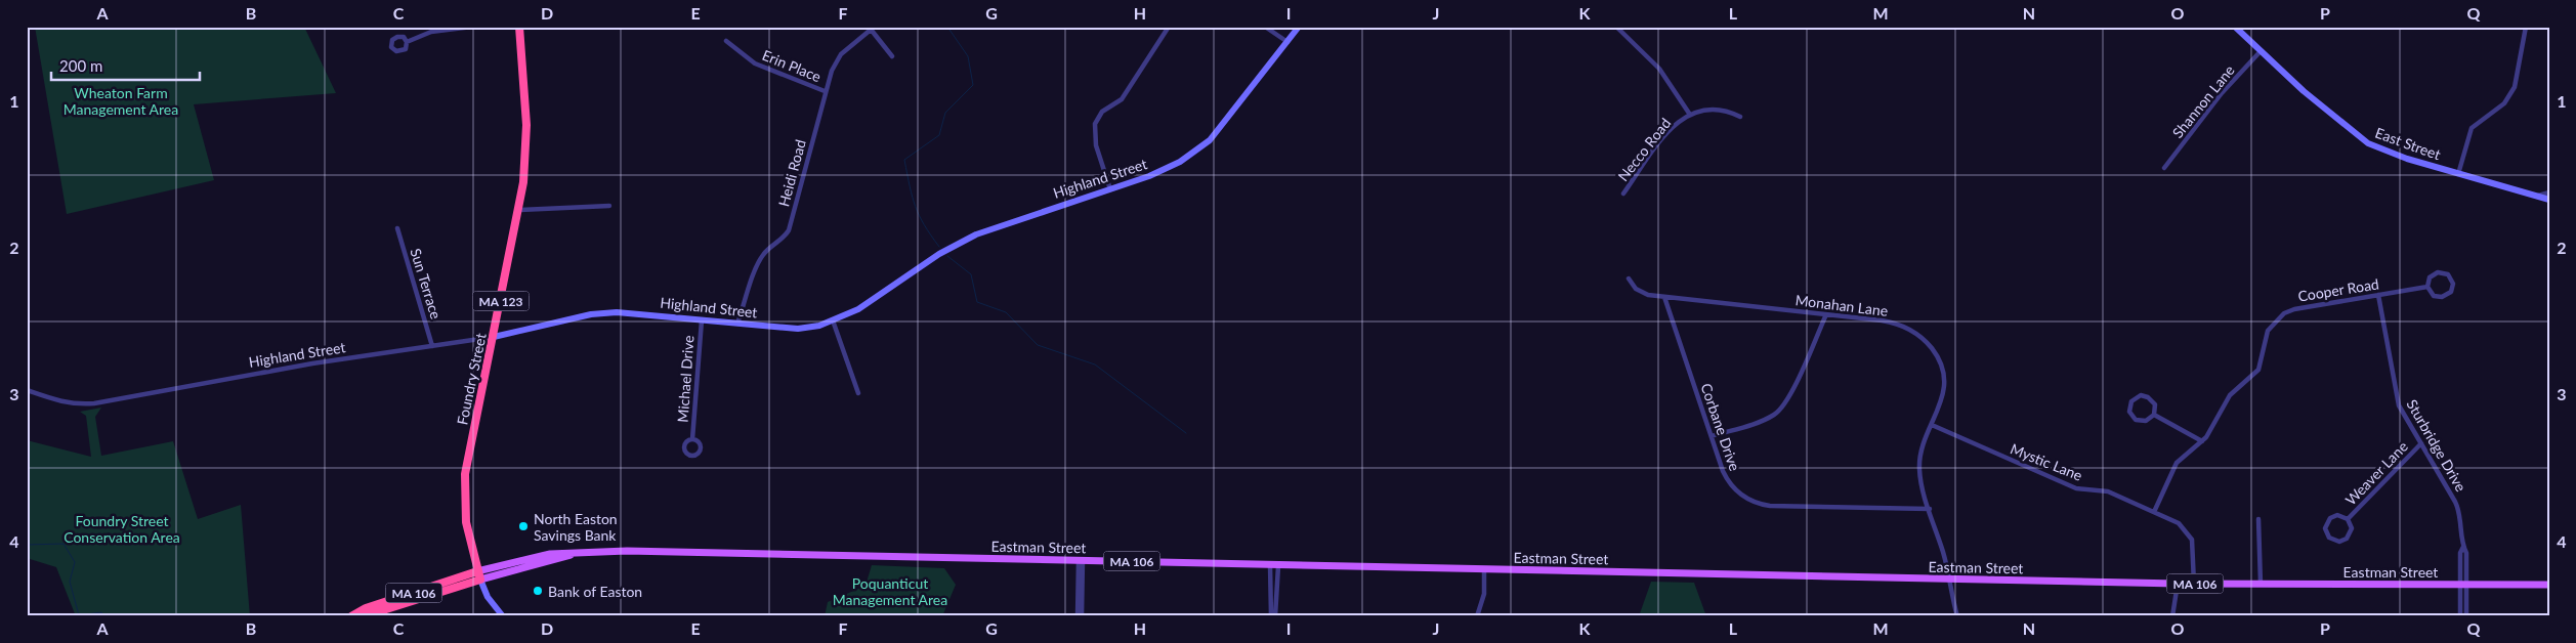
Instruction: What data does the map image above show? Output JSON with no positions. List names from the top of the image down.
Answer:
{
  "streets": {
    "highway": ["MA 123", "Foundry Street", "MA 106"],
    "main road": ["Eastman Street"],
    "street": [
      "Erin Place",
      "Shannon Lane",
      "East Street",
      "Necco Road",
      "Heidi Road",
      "Highland Street",
      "Sun Terrace",
      "Cooper Road",
      "Monahan Lane",
      "Michael Drive",
      "Corbane Drive",
      "Sturbridge Drive",
      "Mystic Lane",
      "Weaver Lane"
    ]
  },
  "crossings": [
    ["Erin Place", "Heidi Road"],
    ["Shannon Lane", "East Street"],
    ["Heidi Road", "Highland Street"],
    ["Highland Street", "Sun Terrace"],
    ["Highland Street", "Foundry Street"],
    ["Highland Street", "Michael Drive"],
    ["Cooper Road", "Sturbridge Drive"],
    ["Cooper Road", "Mystic Lane"],
    ["Monahan Lane", "Corbane Drive"],
    ["Monahan Lane", "Mystic Lane"],
    ["Monahan Lane", "Eastman Street"],
    ["Foundry Street", "Eastman Street"],
    ["Foundry Street", "MA 106"],
    ["Sturbridge Drive", "Weaver Lane"],
    ["Sturbridge Drive", "Eastman Street"],
    ["Mystic Lane", "Eastman Street"],
    ["Eastman Street", "MA 106"]
  ],
  "parks": ["Wheaton Farm Management Area", "Foundry Street Conservation Area", "Poquanticut Management Area"],
  "places": ["North Easton Savings Bank", "Bank of Easton"],
  "scale_bar": "200 m",
  "grid": {
    "columns": [
      "A",
      "B",
      "C",
      "D",
      "E",
      "F",
      "G",
      "H",
      "I",
      "J",
      "K",
      "L",
      "M",
      "N",
      "O",
      "P",
      "Q"
    ],
    "rows": [
      "1",
      "2",
      "3",
      "4"
    ]
  }
}
